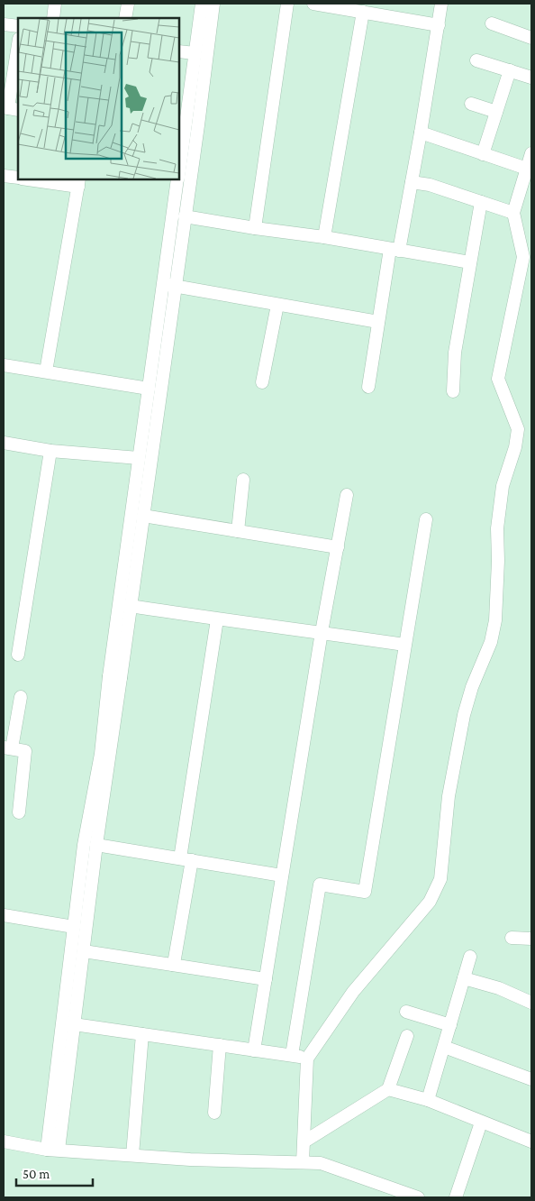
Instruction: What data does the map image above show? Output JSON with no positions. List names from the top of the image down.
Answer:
{
  "scale_bar": "50 m"
}
